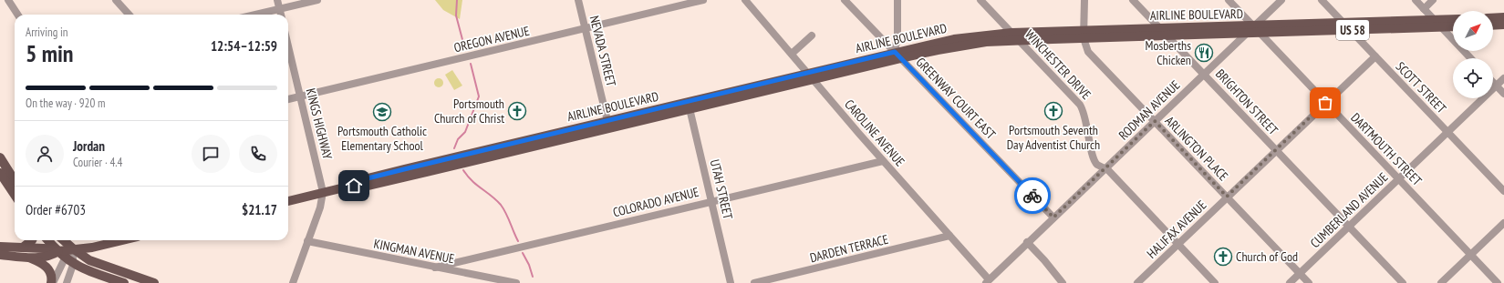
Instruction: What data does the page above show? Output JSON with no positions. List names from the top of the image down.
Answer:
{
  "streets": {
    "main road": ["AIRLINE BOULEVARD", "US 58"],
    "street": [
      "OREGON AVENUE",
      "NEVADA STREET",
      "WINCHESTER DRIVE",
      "SCOTT STREET",
      "GREENWAY COURT EAST",
      "BRIGHTON STREET",
      "RODMAN AVENUE",
      "KINGS HIGHWAY",
      "CAROLINE AVENUE",
      "ARLINGTON PLACE",
      "DARTMOUTH STREET",
      "UTAH STREET",
      "COLORADO AVENUE",
      "CUMBERLAND AVENUE",
      "HALIFAX AVENUE",
      "DARDEN TERRACE",
      "KINGMAN AVENUE"
    ]
  },
  "crossings": [
    ["AIRLINE BOULEVARD", "NEVADA STREET"],
    ["AIRLINE BOULEVARD", "WINCHESTER DRIVE"],
    ["AIRLINE BOULEVARD", "SCOTT STREET"],
    ["AIRLINE BOULEVARD", "GREENWAY COURT EAST"],
    ["AIRLINE BOULEVARD", "BRIGHTON STREET"],
    ["AIRLINE BOULEVARD", "RODMAN AVENUE"],
    ["AIRLINE BOULEVARD", "KINGS HIGHWAY"],
    ["AIRLINE BOULEVARD", "CAROLINE AVENUE"],
    ["AIRLINE BOULEVARD", "ARLINGTON PLACE"],
    ["AIRLINE BOULEVARD", "DARTMOUTH STREET"],
    ["AIRLINE BOULEVARD", "UTAH STREET"],
    ["OREGON AVENUE", "NEVADA STREET"],
    ["OREGON AVENUE", "KINGS HIGHWAY"],
    ["WINCHESTER DRIVE", "RODMAN AVENUE"],
    ["WINCHESTER DRIVE", "HALIFAX AVENUE"],
    ["SCOTT STREET", "CUMBERLAND AVENUE"],
    ["SCOTT STREET", "HALIFAX AVENUE"],
    ["GREENWAY COURT EAST", "RODMAN AVENUE"],
    ["BRIGHTON STREET", "RODMAN AVENUE"],
    ["BRIGHTON STREET", "CUMBERLAND AVENUE"],
    ["BRIGHTON STREET", "HALIFAX AVENUE"],
    ["RODMAN AVENUE", "CAROLINE AVENUE"],
    ["RODMAN AVENUE", "ARLINGTON PLACE"],
    ["KINGS HIGHWAY", "KINGMAN AVENUE"],
    ["CAROLINE AVENUE", "COLORADO AVENUE"],
    ["CAROLINE AVENUE", "DARDEN TERRACE"],
    ["ARLINGTON PLACE", "CUMBERLAND AVENUE"],
    ["ARLINGTON PLACE", "HALIFAX AVENUE"],
    ["DARTMOUTH STREET", "CUMBERLAND AVENUE"],
    ["DARTMOUTH STREET", "HALIFAX AVENUE"],
    ["UTAH STREET", "COLORADO AVENUE"],
    ["COLORADO AVENUE", "KINGMAN AVENUE"]
  ],
  "places": {
    "restaurant": ["Mosberths Chicken"],
    "church": ["Portsmouth Church of Christ", "Portsmouth Seventh Day Adventist Church", "Church of God"],
    "school or university": ["Portsmouth Catholic Elementary School"]
  },
  "north": "top right",
  "page": {
    "heading": ["5 min", "Arriving in", "12:54–12:59"],
    "panel": [
      "Jordan",
      "Courier · 4.4",
      "Order #6703",
      "$21.17"
    ],
    "bar": "On the way · 920 m"
  }
}
